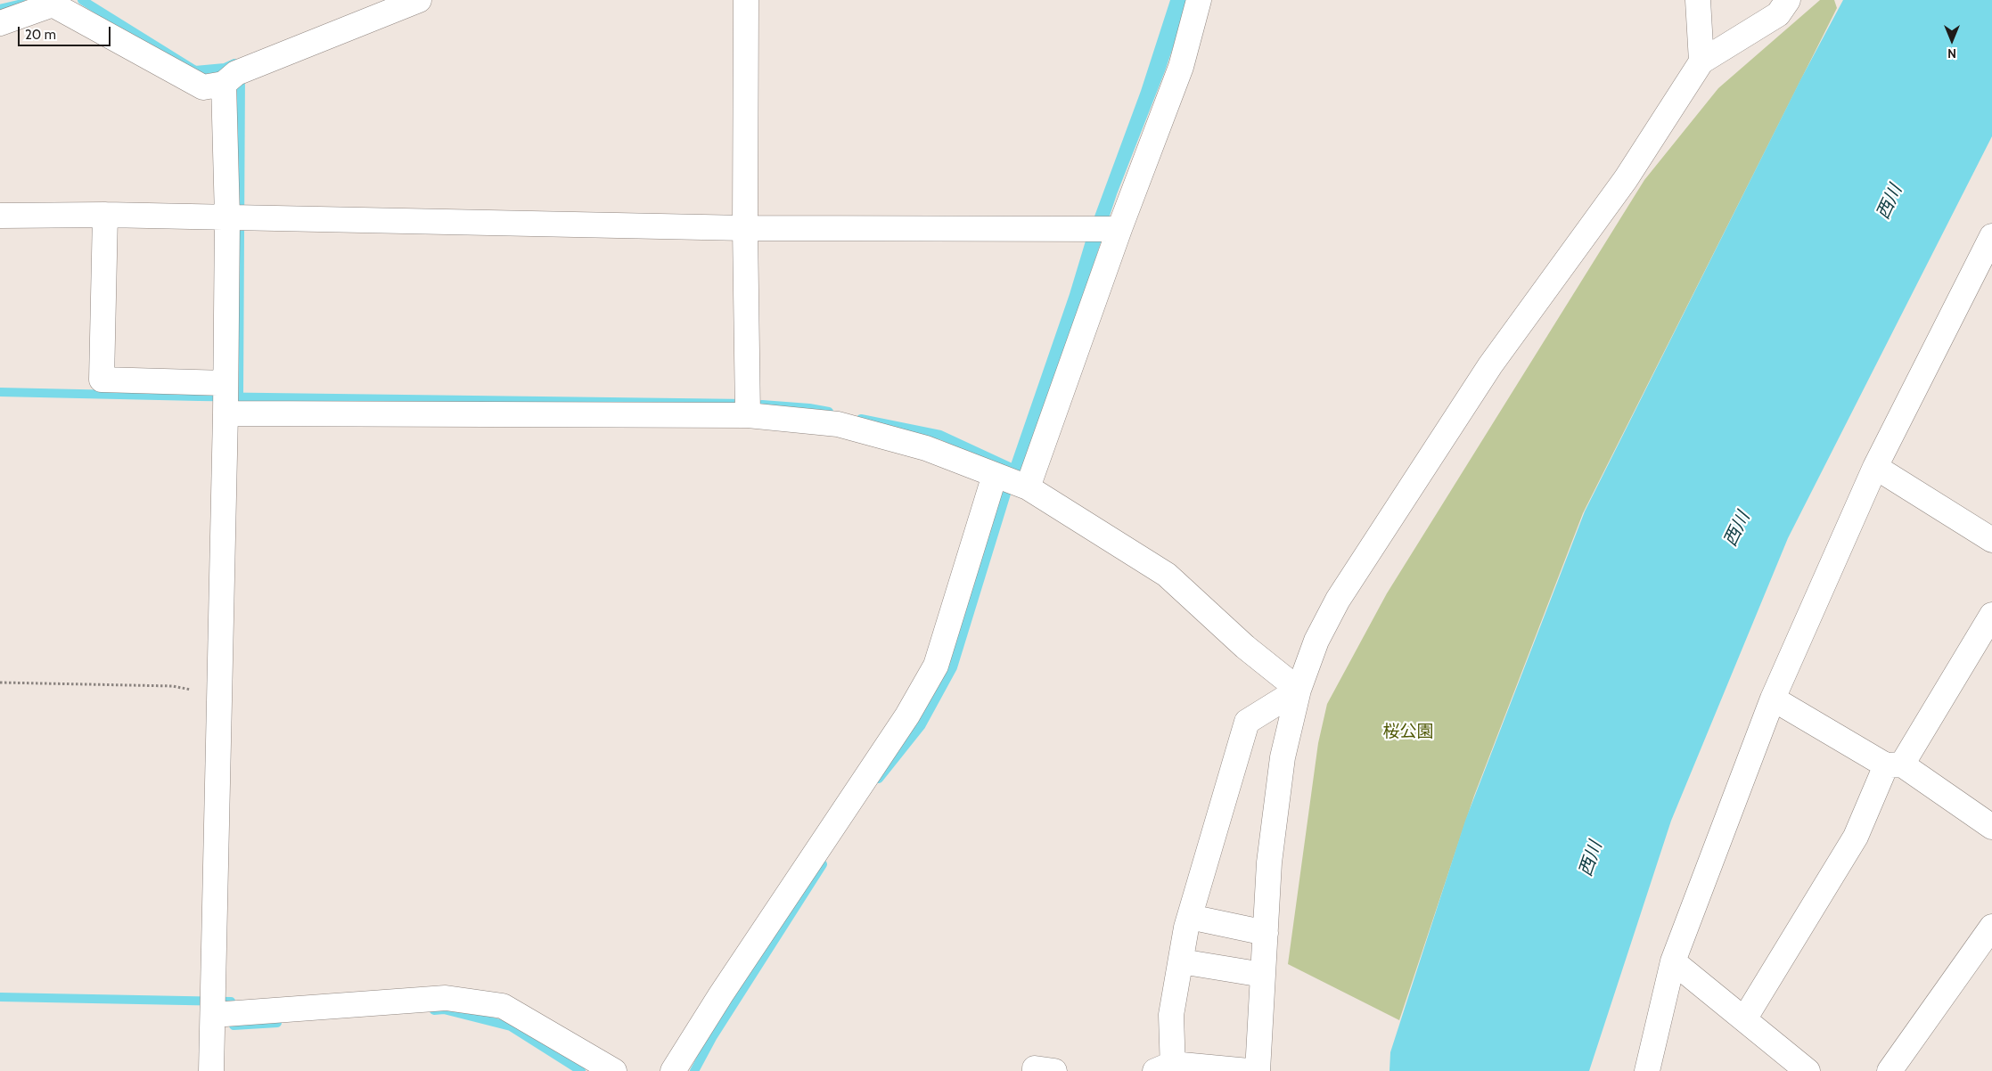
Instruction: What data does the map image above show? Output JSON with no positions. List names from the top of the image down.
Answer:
{
  "water": ["西川"],
  "parks": ["桜公園"],
  "scale_bar": "20 m",
  "north": "bottom"
}
